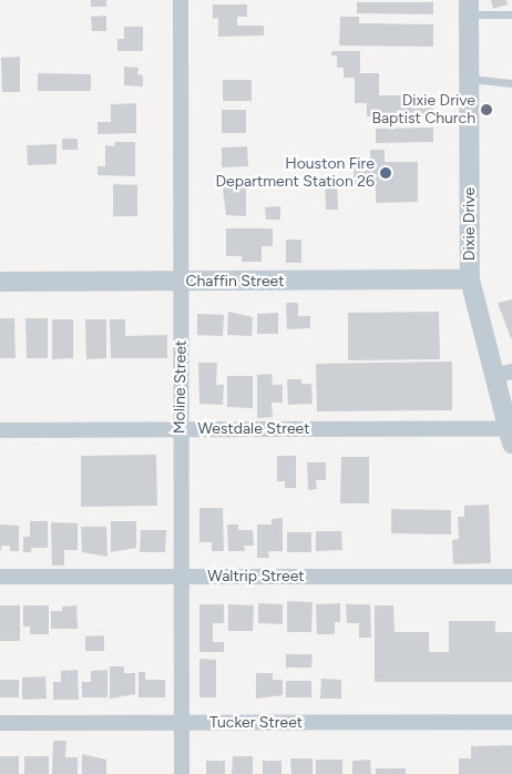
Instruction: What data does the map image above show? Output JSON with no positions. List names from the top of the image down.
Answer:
{
  "streets": {
    "street": [
      "Dixie Drive",
      "Chaffin Street",
      "Moline Street",
      "Westdale Street",
      "Waltrip Street",
      "Tucker Street"
    ]
  },
  "crossings": [
    ["Dixie Drive", "Chaffin Street"],
    ["Dixie Drive", "Westdale Street"],
    ["Chaffin Street", "Moline Street"],
    ["Moline Street", "Westdale Street"],
    ["Moline Street", "Waltrip Street"],
    ["Moline Street", "Tucker Street"]
  ],
  "places": ["Dixie Drive Baptist Church", "Houston Fire Department Station 26"]
}
